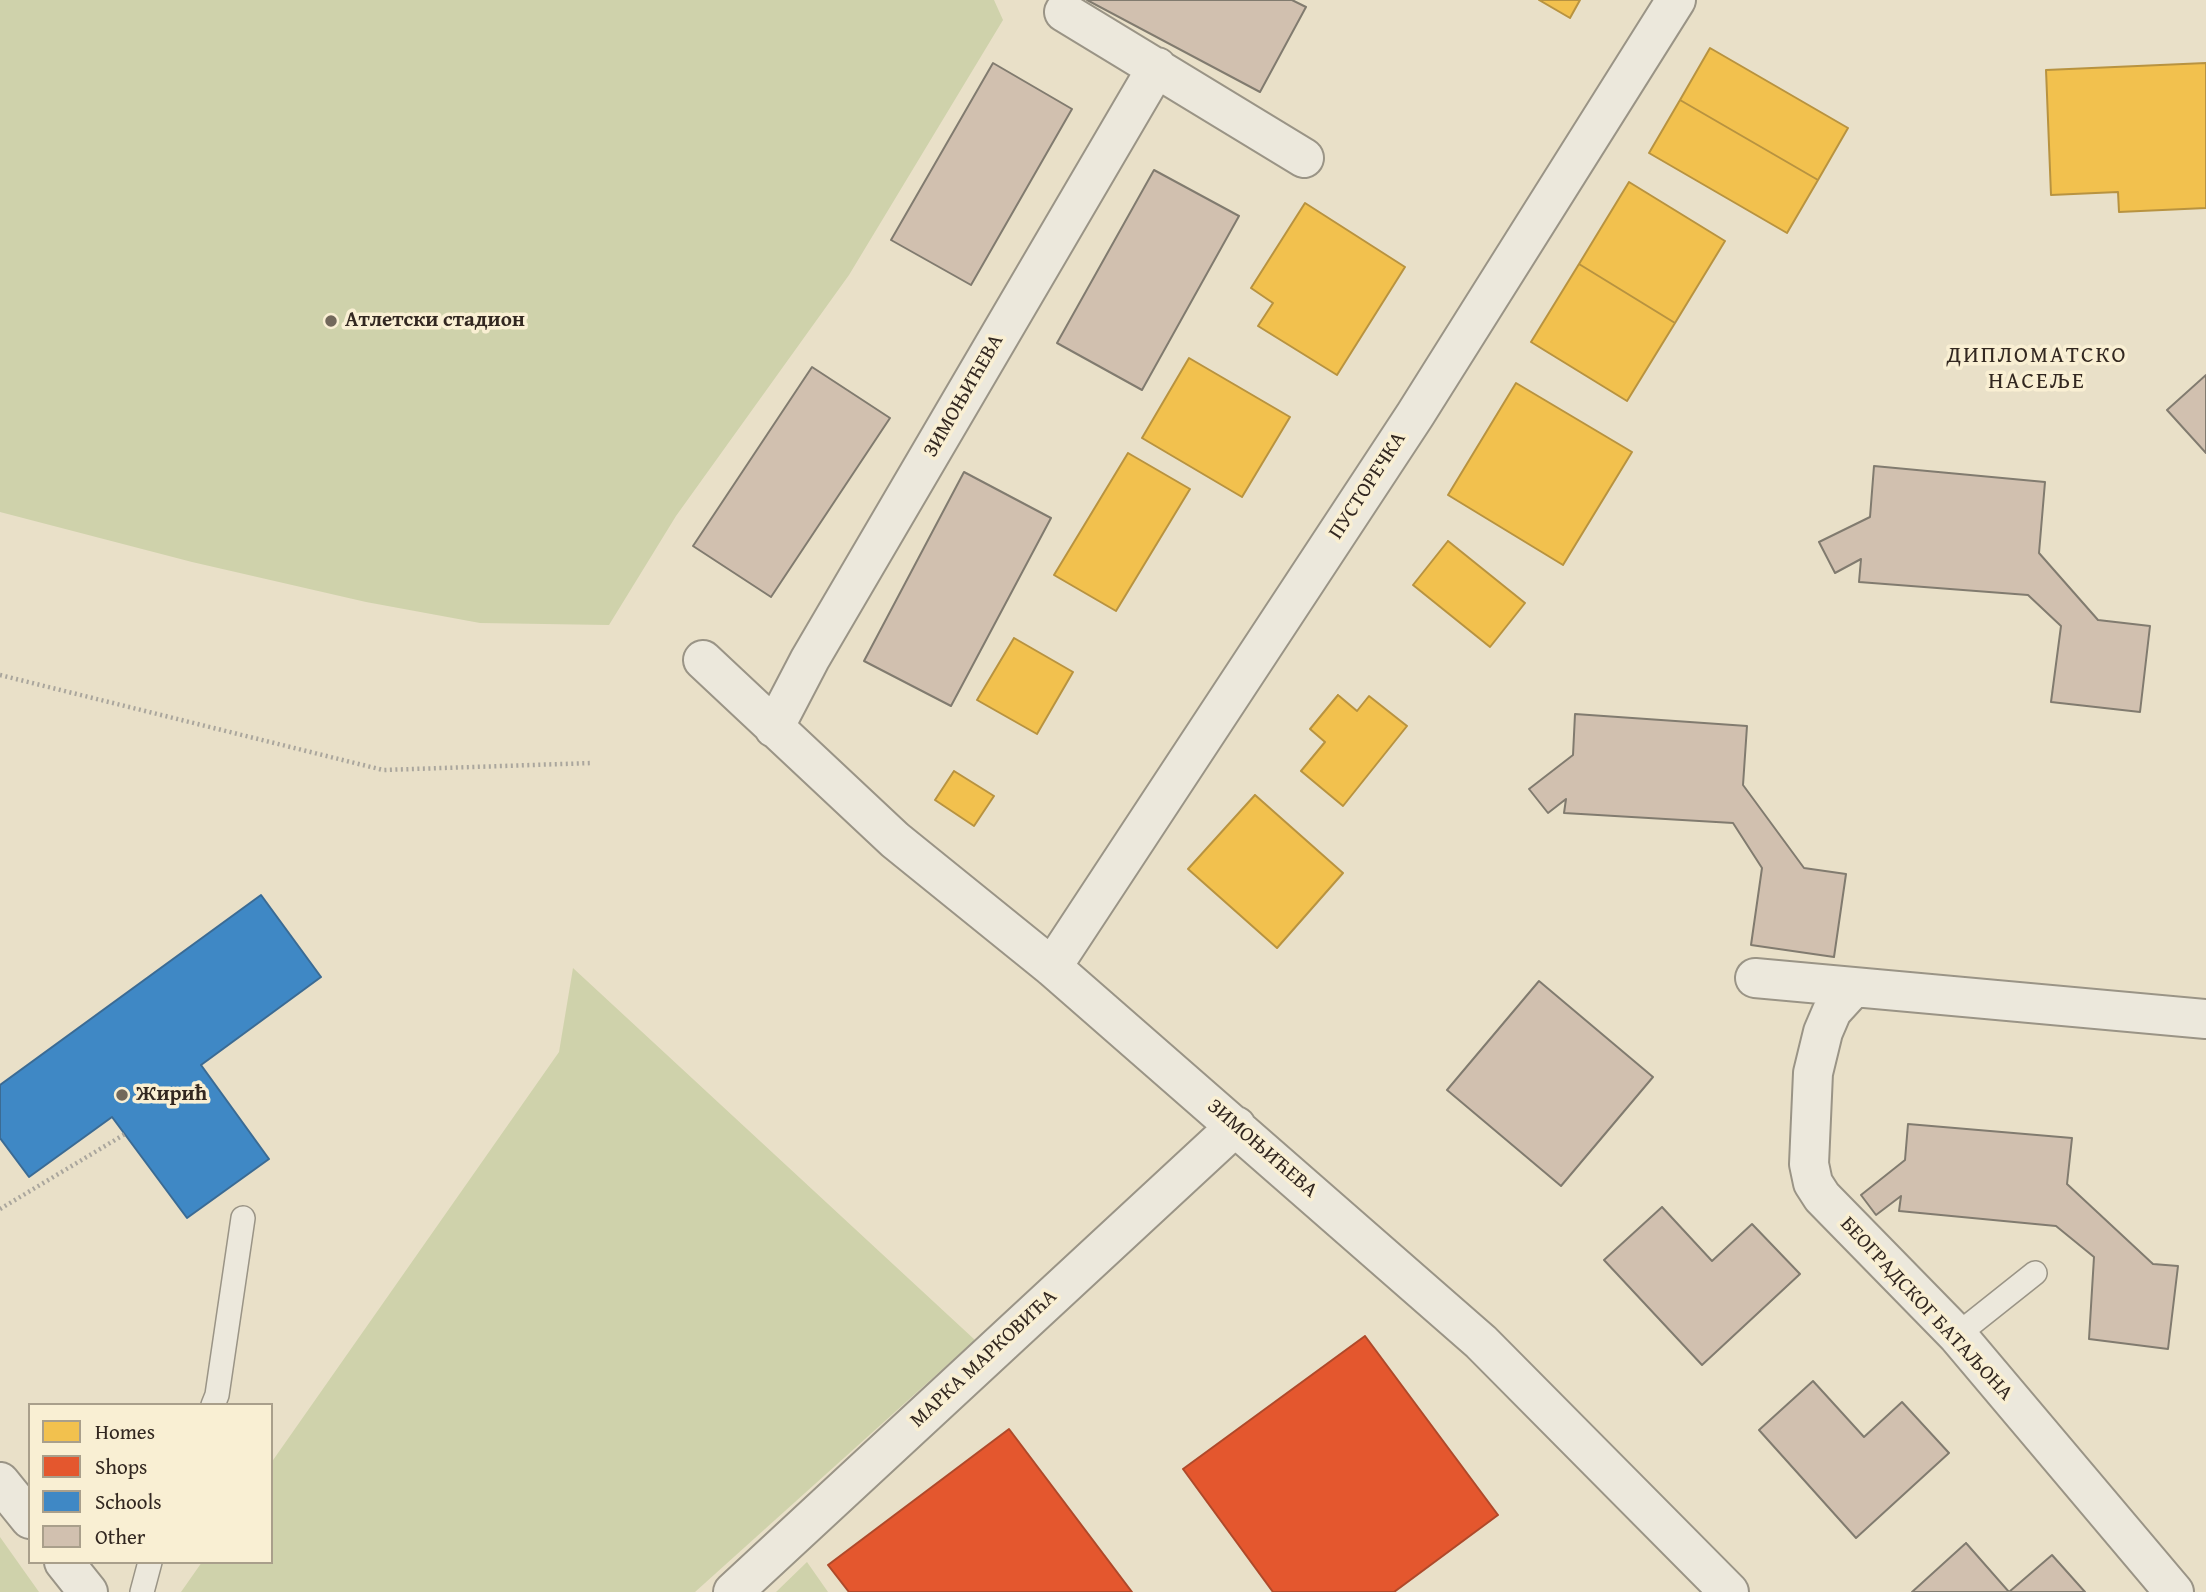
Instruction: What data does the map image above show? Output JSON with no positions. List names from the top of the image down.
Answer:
{
  "streets": {
    "street": [
      "ЗИМОЊИЋЕВА",
      "ПУСТОРЕЧКА",
      "БЕОГРАДСКОГ БАТАЉОНА",
      "МАРКА МАРКОВИЋА"
    ]
  },
  "crossings": [
    ["ЗИМОЊИЋЕВА", "ПУСТОРЕЧКА"],
    ["ЗИМОЊИЋЕВА", "МАРКА МАРКОВИЋА"]
  ],
  "districts": ["ДИПЛОМАТСКО НАСЕЉЕ"],
  "places": ["Атлетски стадион", "Жирић"],
  "legend": [
    "Homes",
    "Shops",
    "Schools",
    "Other"
  ]
}
